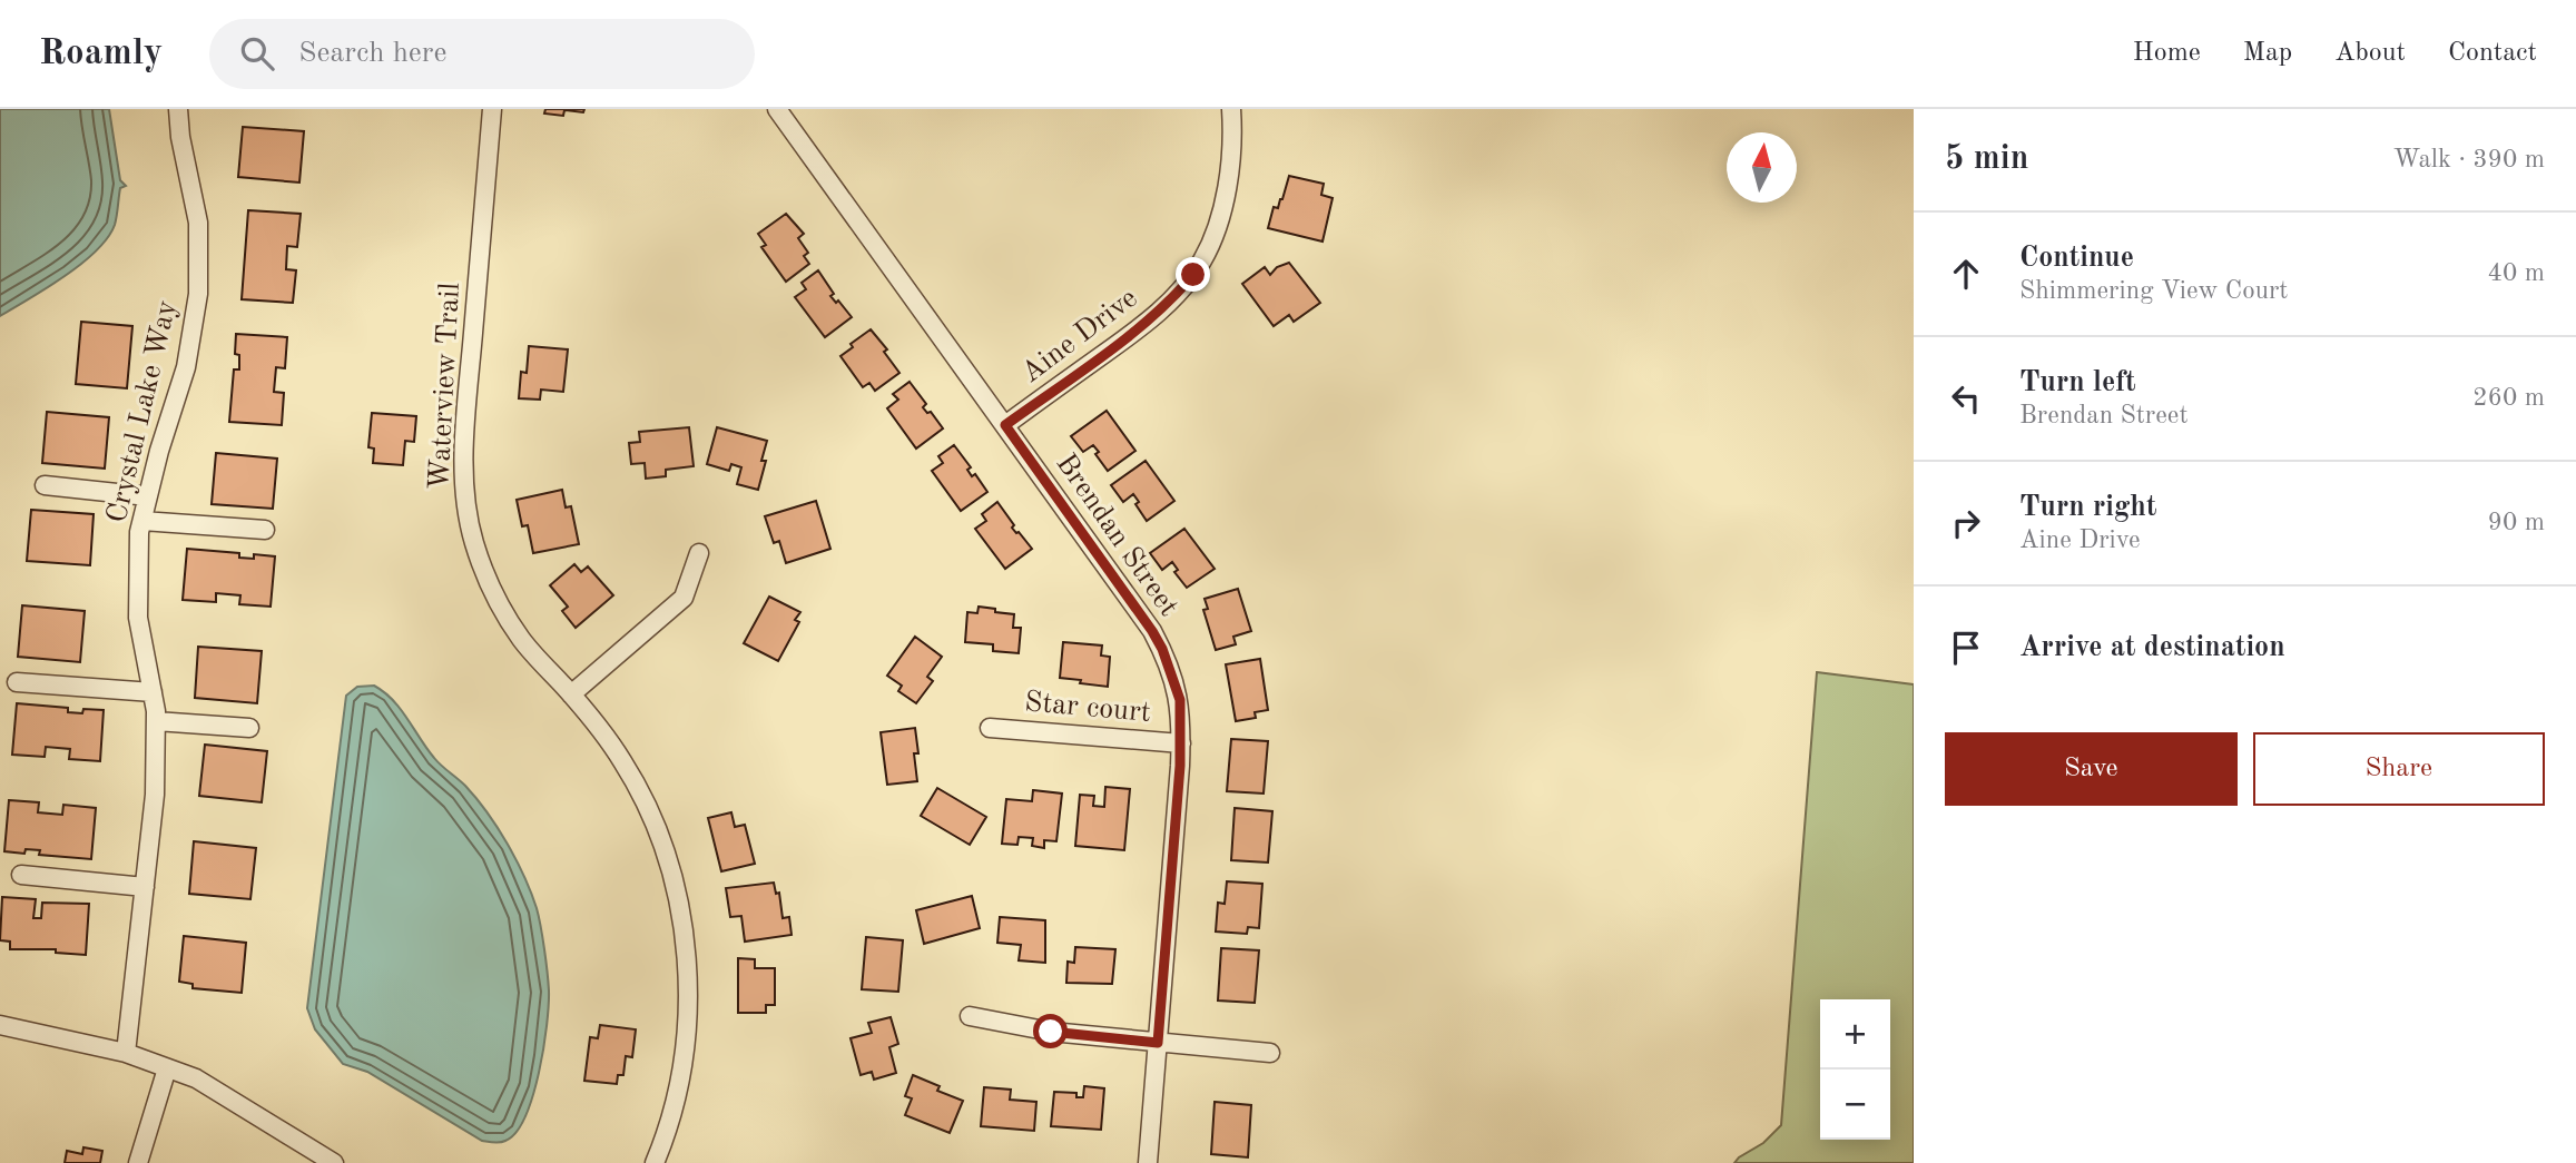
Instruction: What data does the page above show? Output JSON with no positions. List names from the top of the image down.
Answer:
{
  "streets": {
    "street": [
      "Aine Drive",
      "Waterview Trail",
      "Crystal Lake Way",
      "Brendan Street",
      "Star court"
    ]
  },
  "crossings": [
    ["Aine Drive", "Brendan Street"],
    ["Brendan Street", "Star court"]
  ],
  "north": "top",
  "page": {
    "header": "Roamly",
    "search": "Search here",
    "nav": [
      "Home",
      "Map",
      "About",
      "Contact"
    ],
    "heading": ["5 min", "Walk · 390 m"],
    "list": [
      ["Continue", "Shimmering View Court", "40 m"],
      ["Turn left", "Brendan Street", "260 m"],
      ["Turn right", "Aine Drive", "90 m"],
      "Arrive at destination"
    ],
    "buttons": ["Save", "Share"],
    "map_buttons": ["+", "−"]
  }
}
